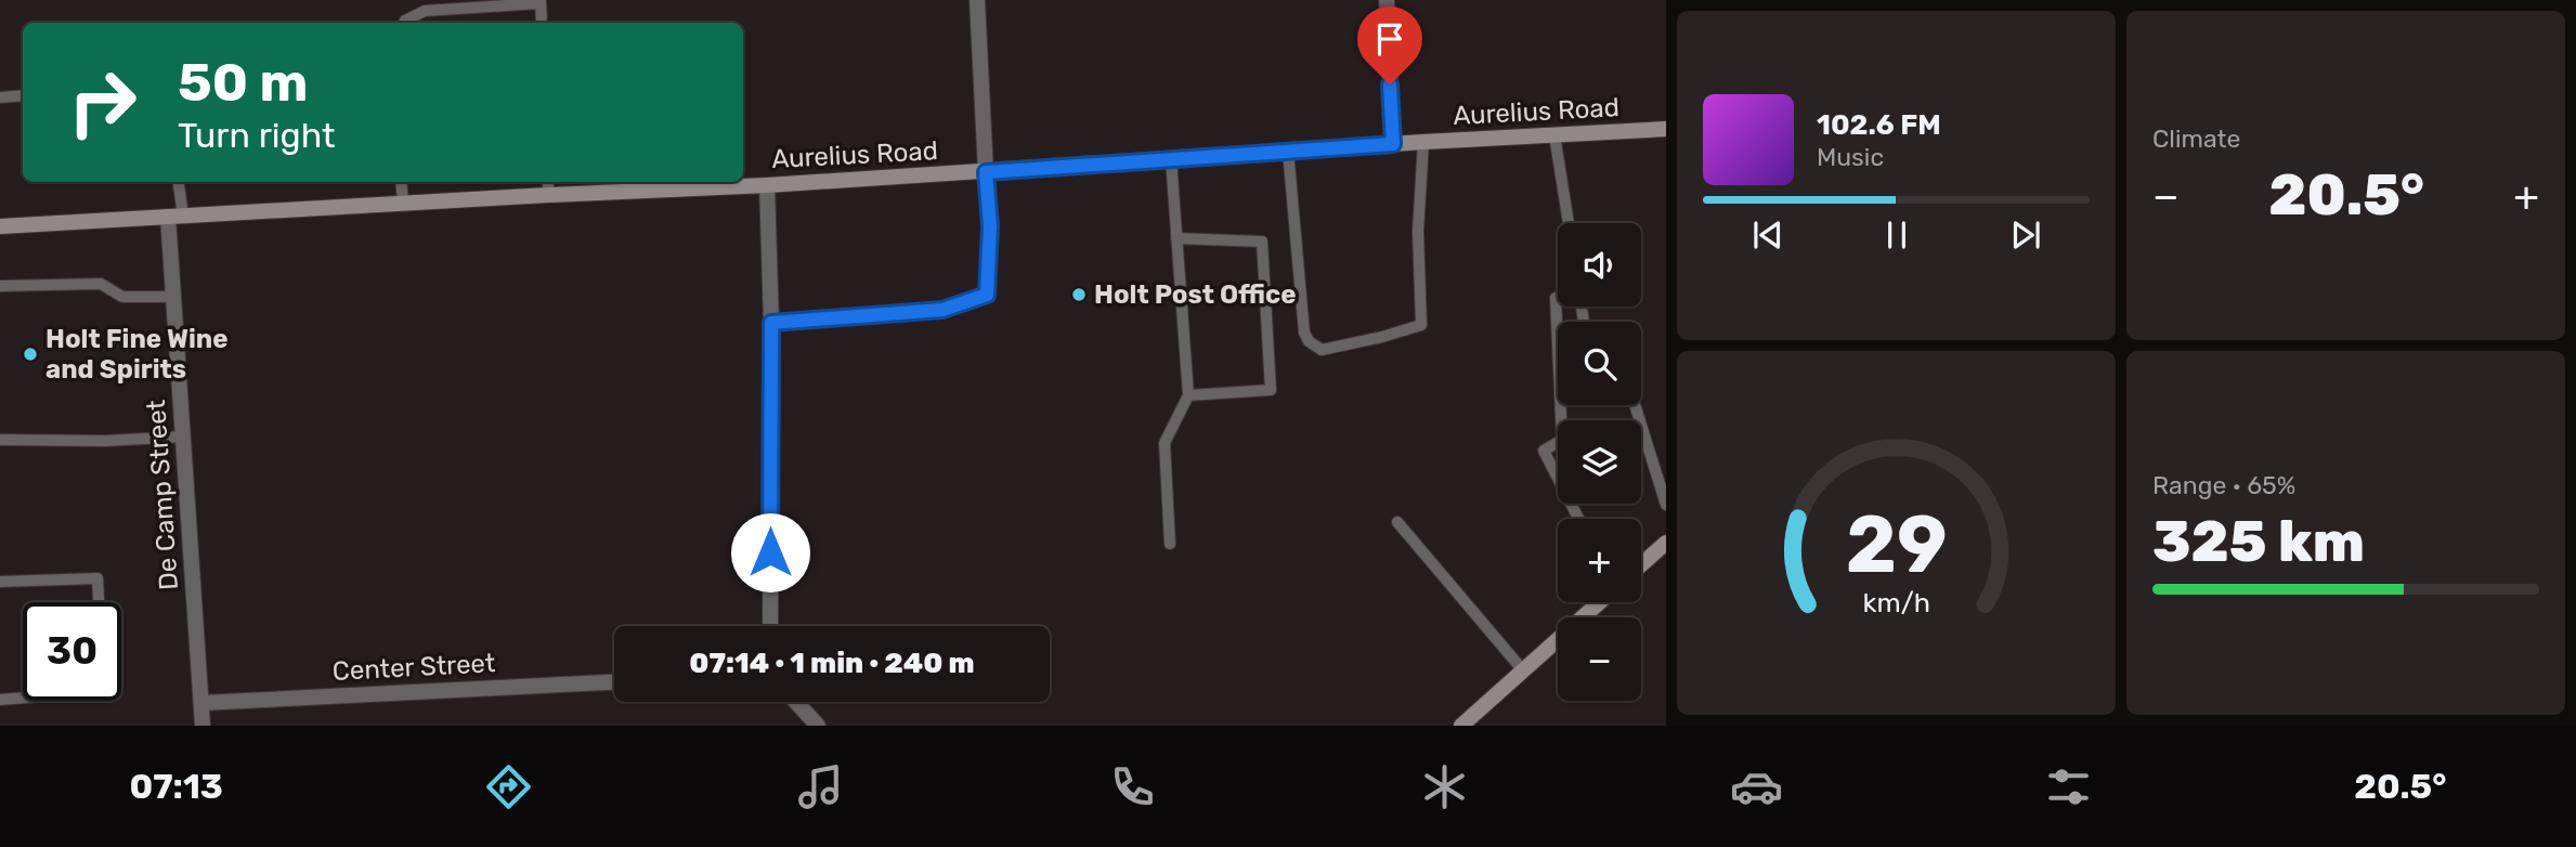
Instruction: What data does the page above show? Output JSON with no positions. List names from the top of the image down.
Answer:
{
  "streets": {
    "street": ["Aurelius Road", "De Camp Street", "Center Street"]
  },
  "crossings": [
    ["Aurelius Road", "De Camp Street"],
    ["De Camp Street", "Center Street"]
  ],
  "places": ["Holt Post Office", "Holt Fine Wine and Spirits"],
  "page": {
    "tile": [
      "Climate",
      ["Range · 65%", "325 km"]
    ],
    "turn": ["50 m", "Turn right"],
    "song": ["102.6 FM", "Music"],
    "heat": ["−", "20.5°", "+"],
    "map_buttons": ["+", "−"],
    "limit": "30",
    "trip": "07:14 · 1 min · 240 m",
    "tabs": ["07:13", "20.5°"],
    "gauge": ["29", "km/h"]
  }
}
